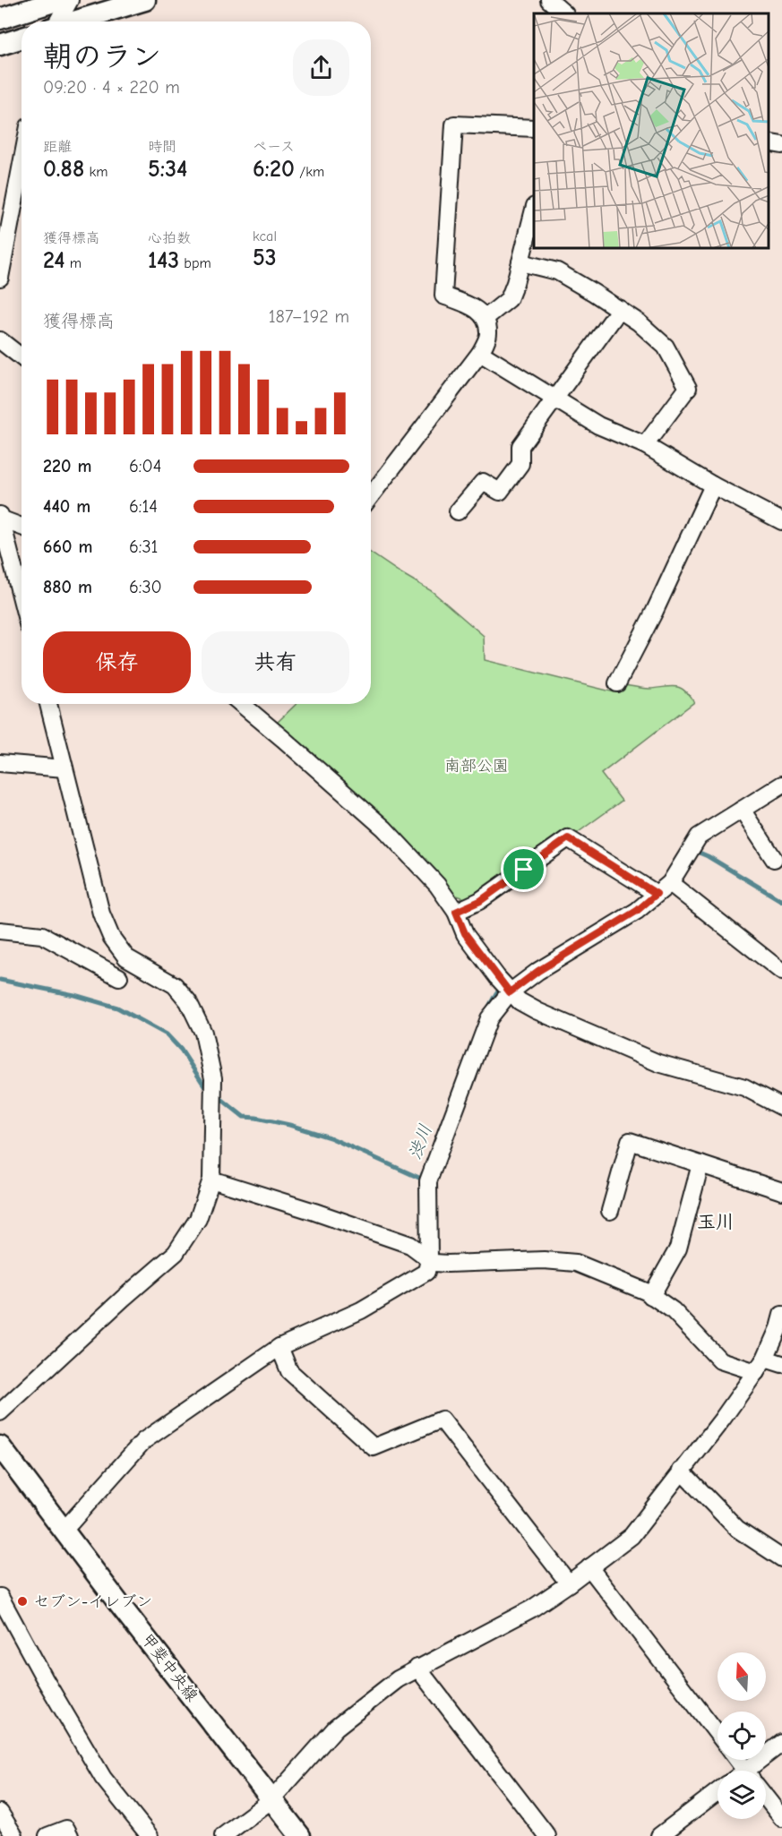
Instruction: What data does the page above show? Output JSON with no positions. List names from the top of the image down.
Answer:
{
  "streets": {
    "main road": ["甲斐中央線"]
  },
  "districts": ["玉川"],
  "water": ["渋川"],
  "parks": ["南部公園"],
  "places": ["セブン-イレブン"],
  "north": "top",
  "page": {
    "heading": ["朝のラン", "09:20 · 4 × 220 m"],
    "stats": [
      ["距離", "0.88 km"],
      ["時間", "5:34"],
      ["ペース", "6:20 /km"],
      ["獲得標高", "24 m"],
      ["心拍数", "143 bpm"],
      ["kcal", "53"]
    ],
    "chart": ["獲得標高", "187–192 m"],
    "list": [
      {
        "name": "220 m",
        "note": "6:04"
      },
      {
        "name": "440 m",
        "note": "6:14"
      },
      {
        "name": "660 m",
        "note": "6:31"
      },
      {
        "name": "880 m",
        "note": "6:30"
      }
    ],
    "buttons": ["保存", "共有"]
  }
}
